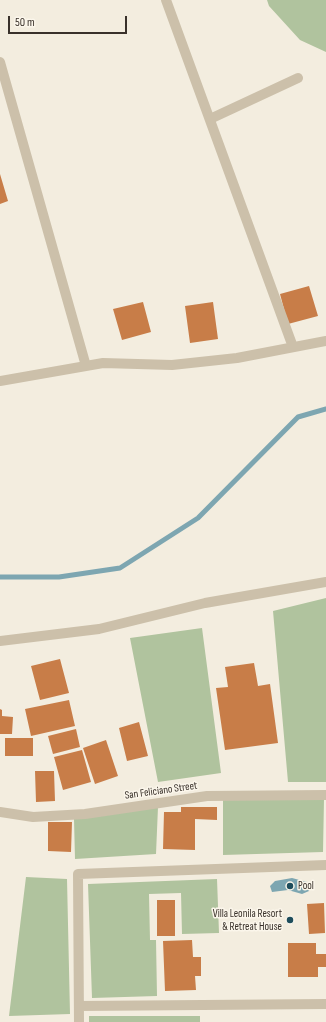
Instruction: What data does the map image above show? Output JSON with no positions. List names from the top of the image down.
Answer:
{
  "streets": {
    "street": ["San Feliciano Street"]
  },
  "places": ["Pool", "Villa Leonila Resort & Retreat House"],
  "scale_bar": "50 m"
}
